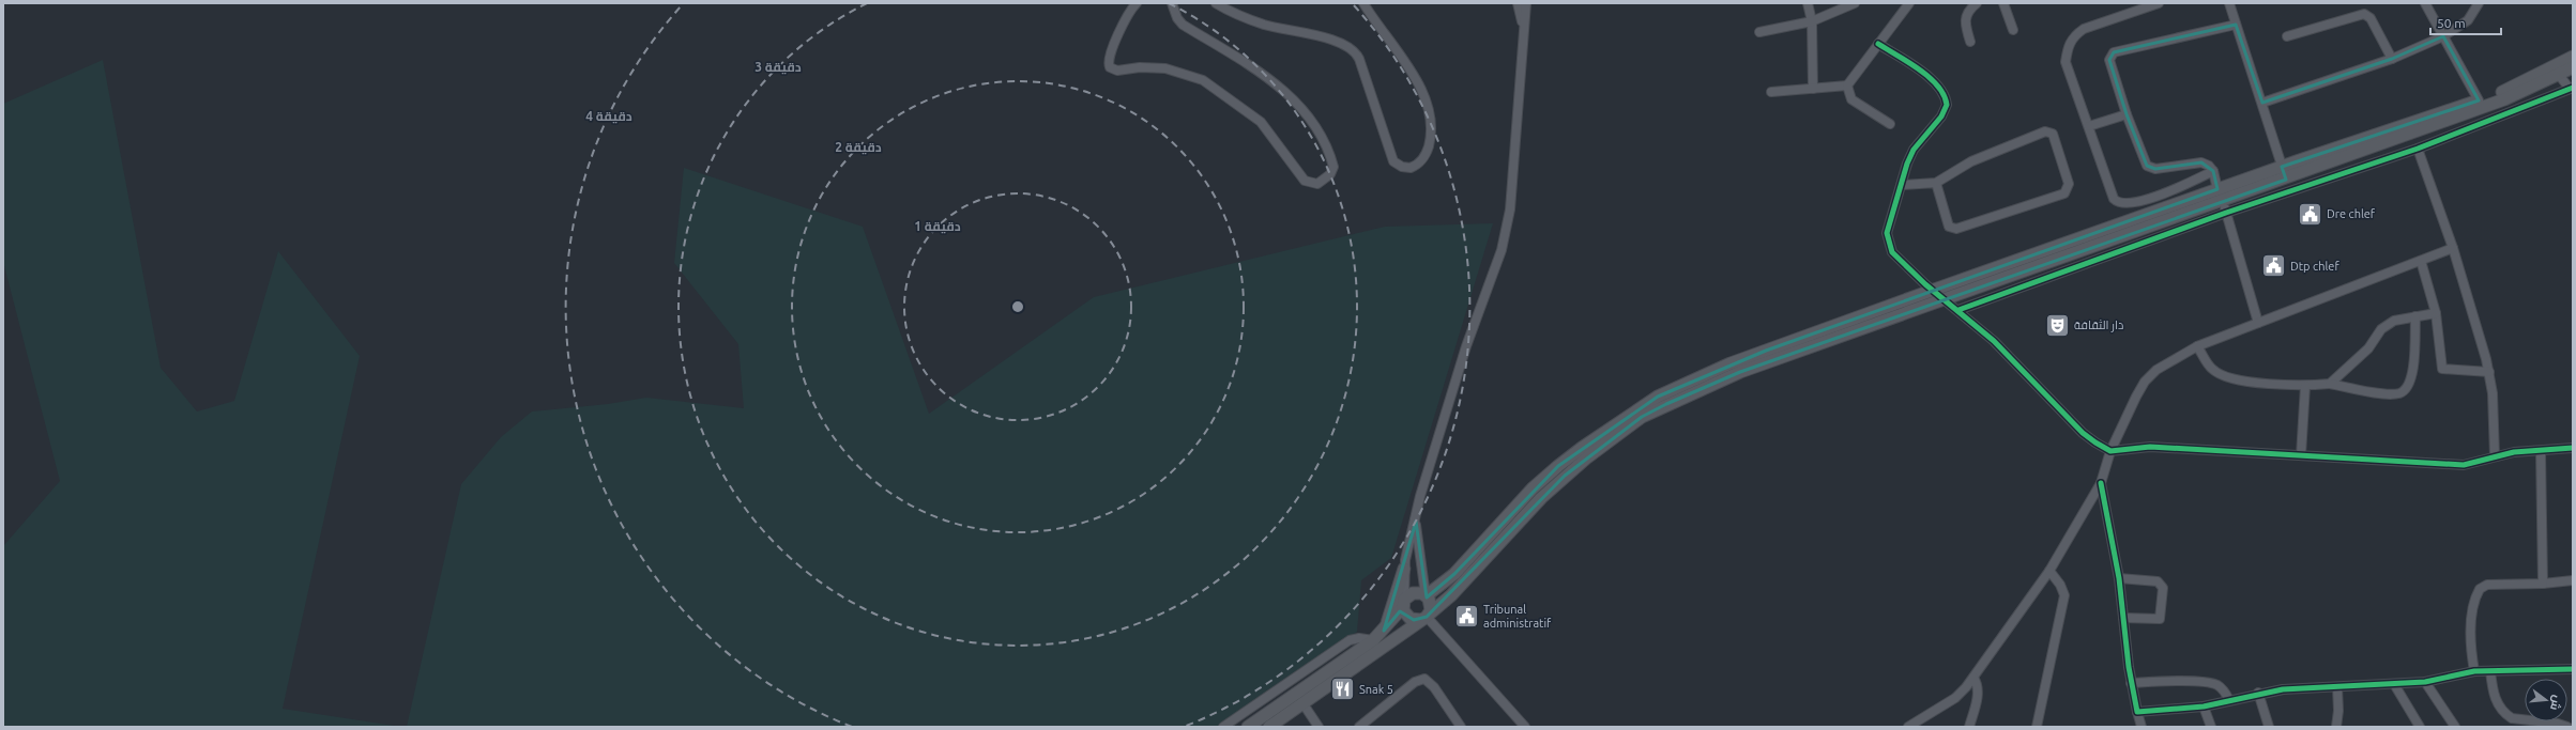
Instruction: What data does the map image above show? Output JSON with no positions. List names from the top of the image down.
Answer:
{
  "places": {
    "public building": ["Dre chlef", "Dtp chlef", "Tribunal administratif"],
    "theatre": ["دار الثقافة"],
    "restaurant": ["Snak 5"]
  },
  "scale_bar": "50 m",
  "north": "right",
  "rings": [
    "3 دقيقة",
    "4 دقيقة",
    "2 دقيقة",
    "1 دقيقة"
  ]
}
